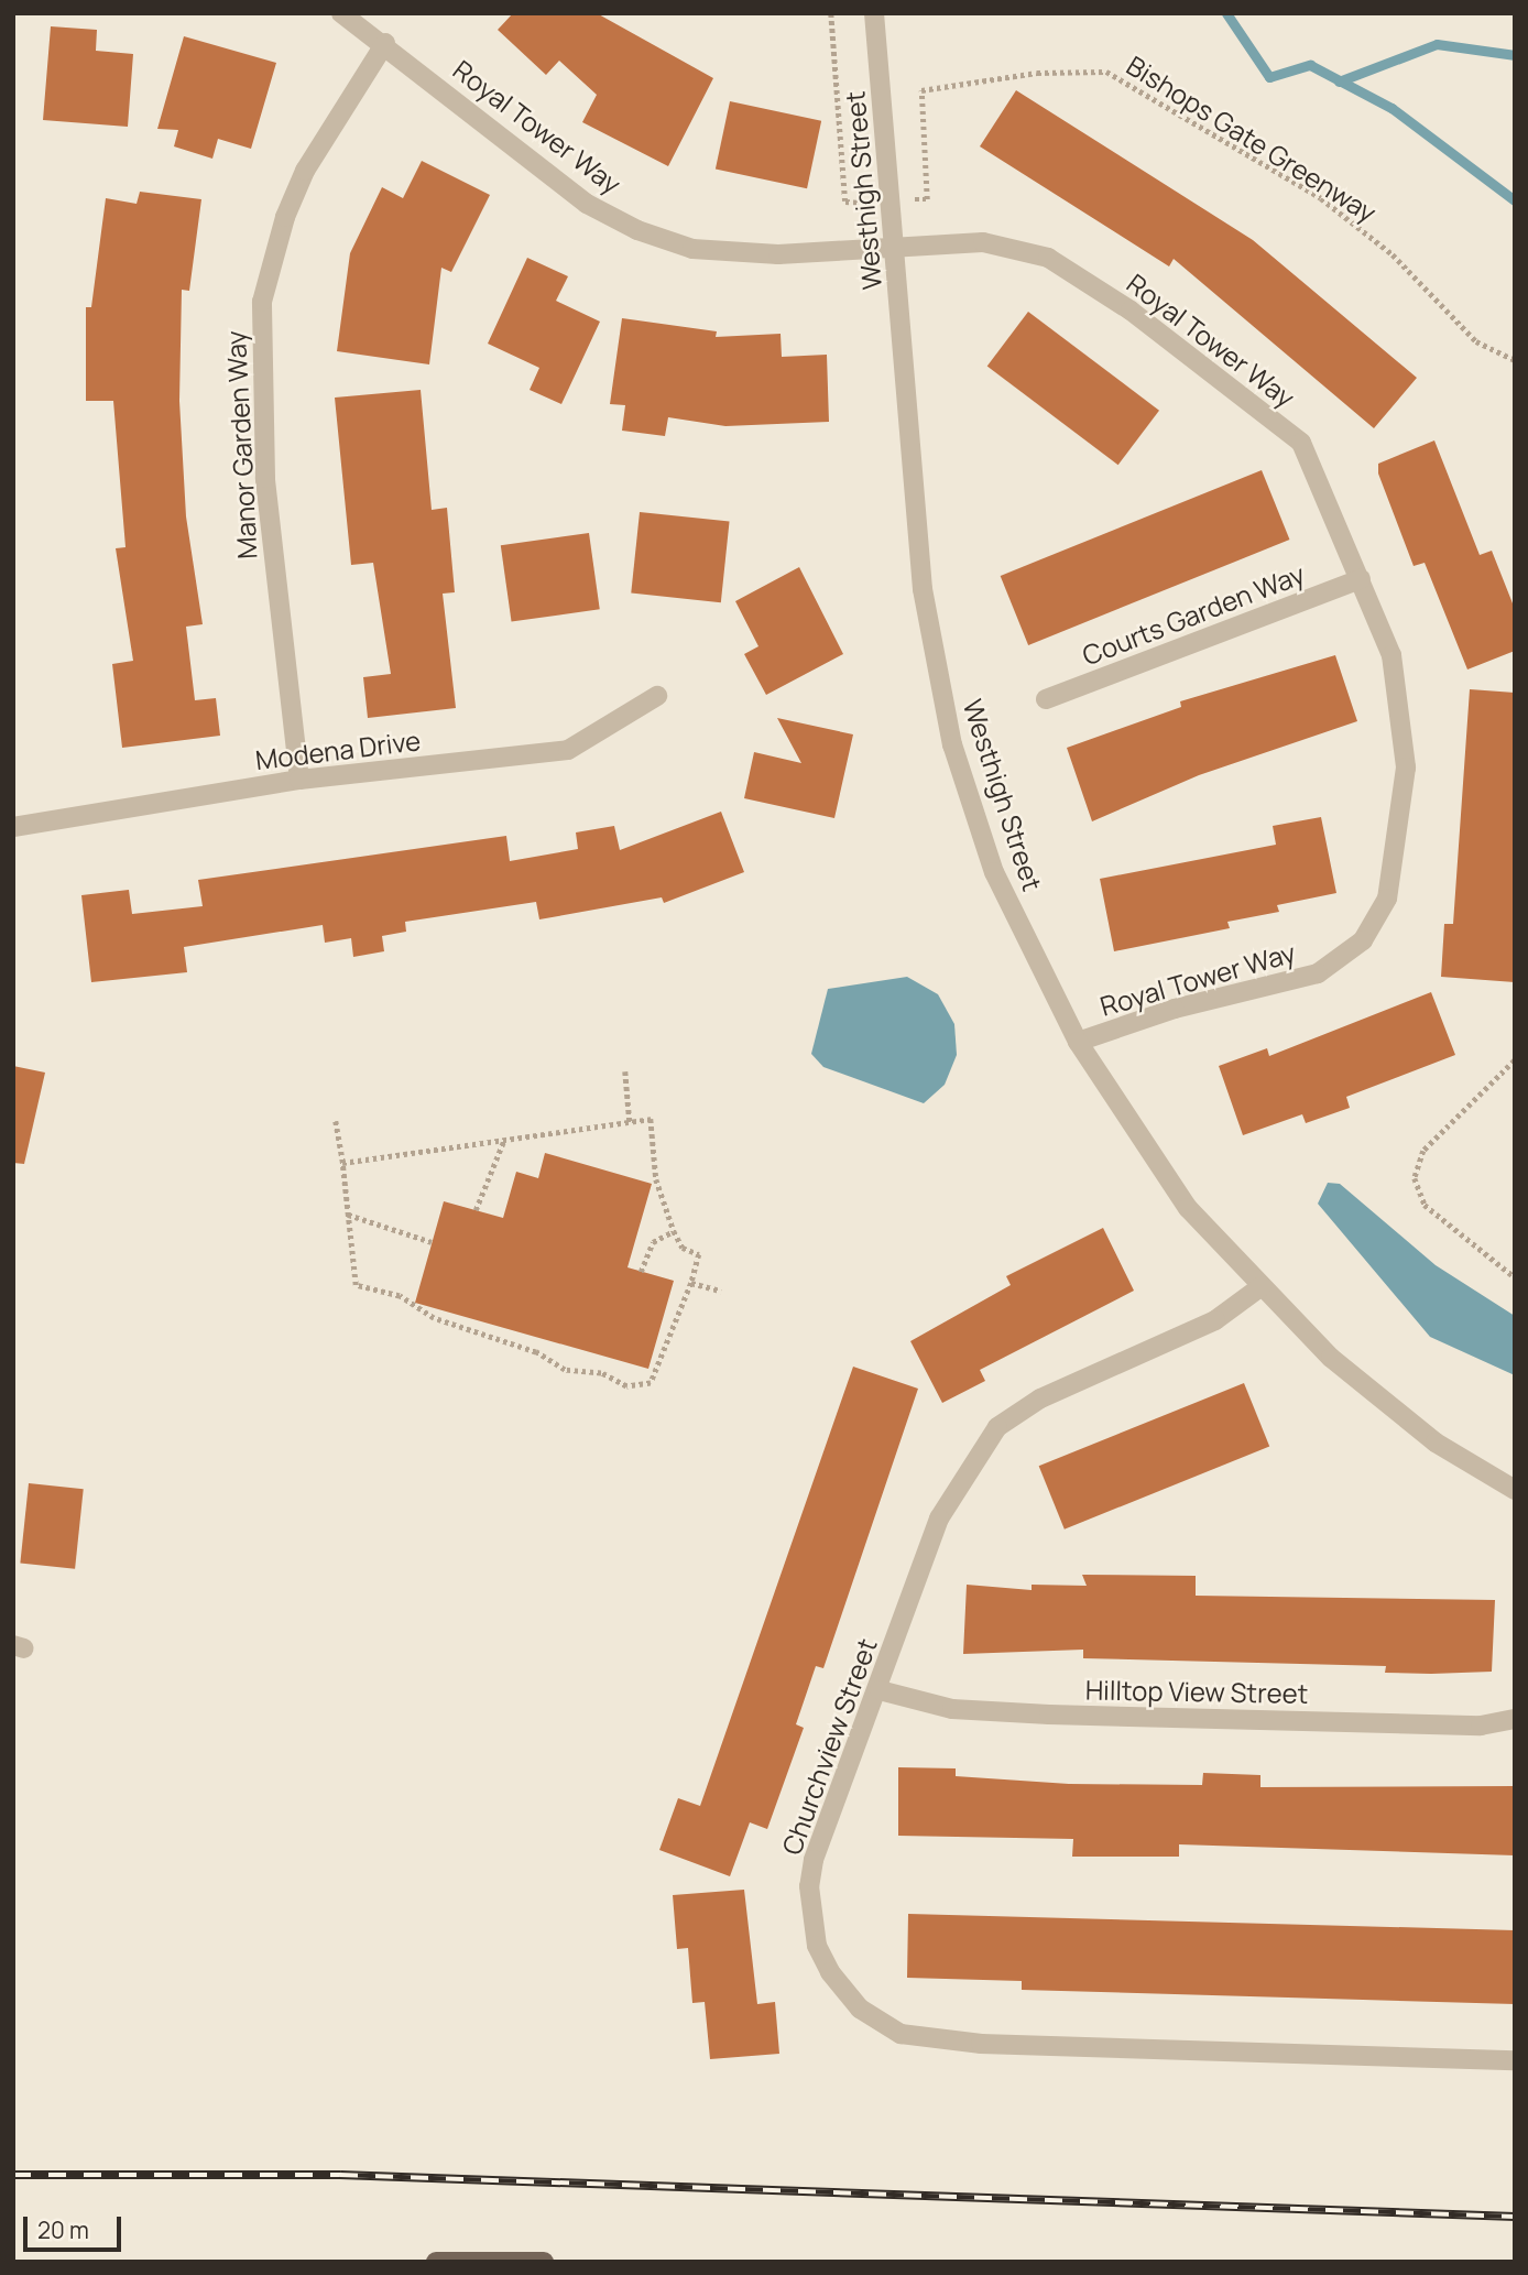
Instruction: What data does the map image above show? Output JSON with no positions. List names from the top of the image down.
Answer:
{
  "streets": {
    "street": [
      "Royal Tower Way",
      "Westhigh Street",
      "Manor Garden Way",
      "Courts Garden Way",
      "Modena Drive",
      "Hilltop View Street",
      "Churchview Street"
    ],
    "path": ["Bishops Gate Greenway"]
  },
  "crossings": [
    ["Royal Tower Way", "Westhigh Street"],
    ["Royal Tower Way", "Manor Garden Way"],
    ["Royal Tower Way", "Courts Garden Way"],
    ["Westhigh Street", "Churchview Street"],
    ["Manor Garden Way", "Modena Drive"],
    ["Hilltop View Street", "Churchview Street"]
  ],
  "scale_bar": "20 m"
}
